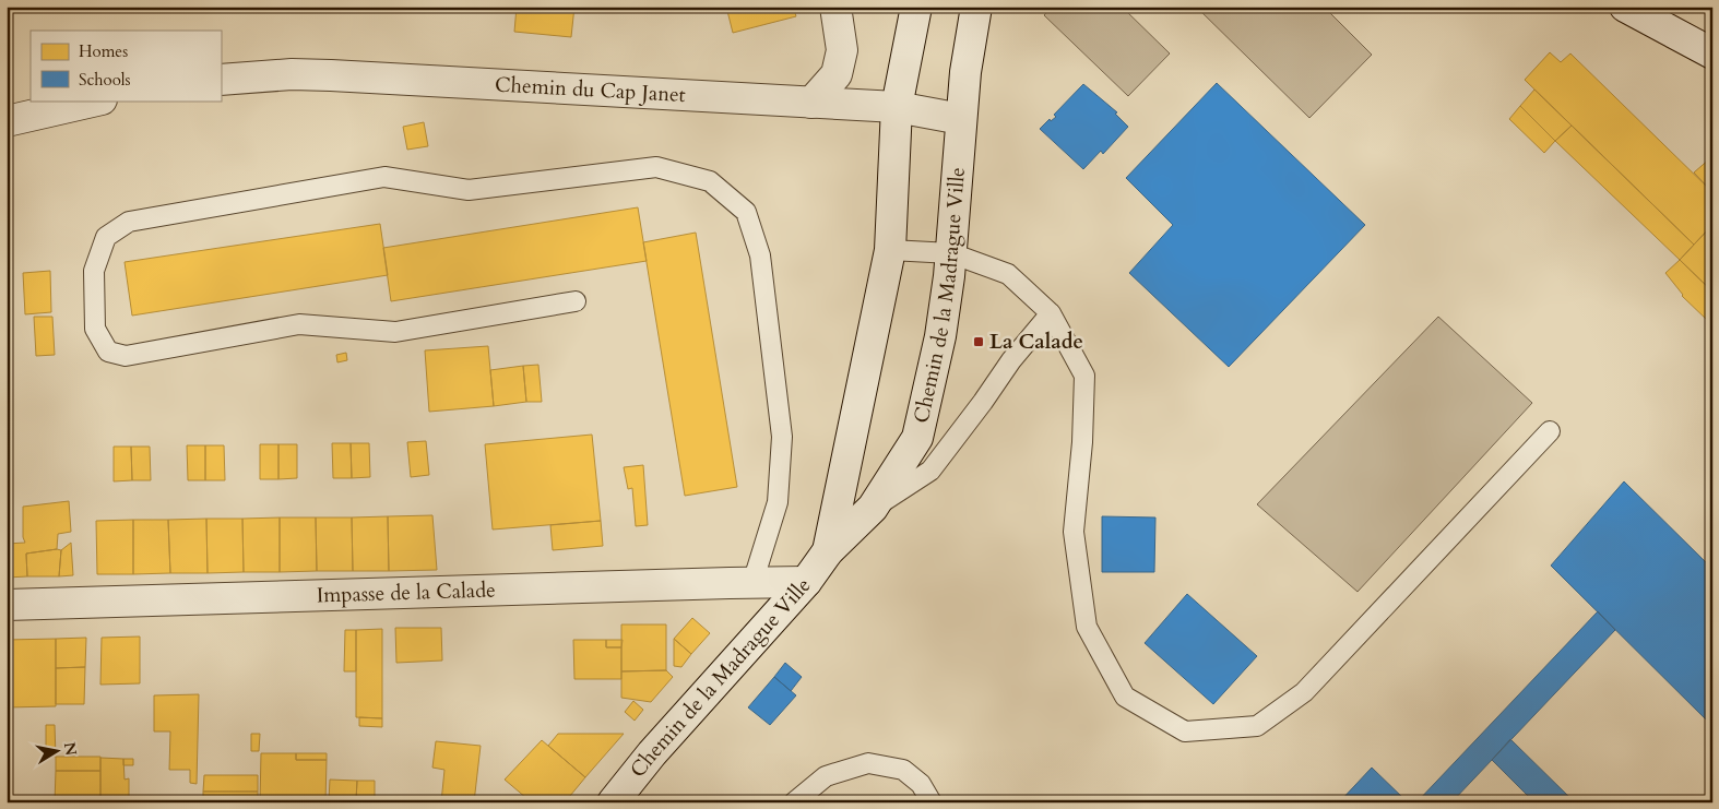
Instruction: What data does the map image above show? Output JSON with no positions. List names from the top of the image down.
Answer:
{
  "streets": {
    "street": ["Chemin du Cap Janet", "Chemin de la Madrague Ville", "Impasse de la Calade"]
  },
  "crossings": [
    ["Chemin du Cap Janet", "Chemin de la Madrague Ville"],
    ["Chemin de la Madrague Ville", "Impasse de la Calade"]
  ],
  "places": {
    "transit": ["La Calade"]
  },
  "legend": ["Homes", "Schools"],
  "north": "right"
}
